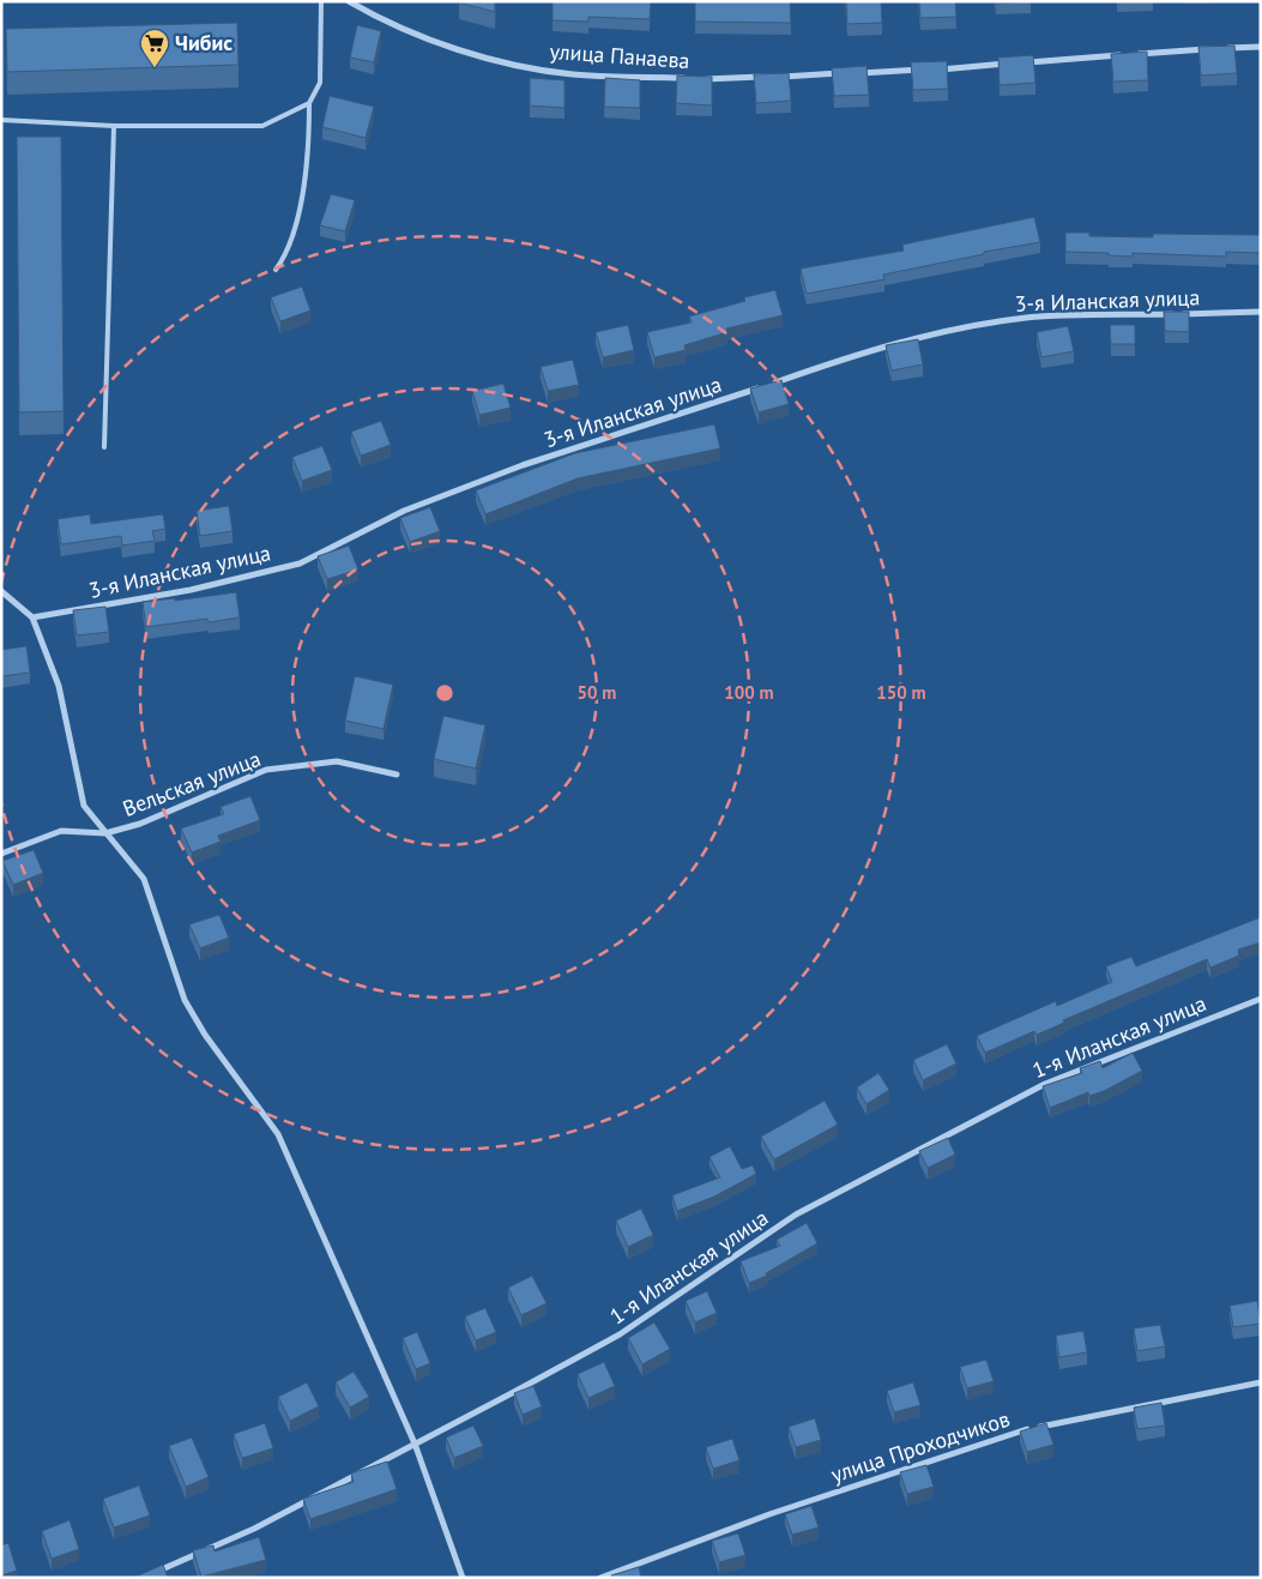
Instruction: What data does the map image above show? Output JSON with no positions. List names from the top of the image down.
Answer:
{
  "streets": {
    "street": [
      "улица Панаева",
      "3-я Иланская улица",
      "Вельская улица",
      "1-я Иланская улица",
      "улица Проходчиков"
    ]
  },
  "places": {
    "supermarket": ["Чибис"]
  },
  "rings": ["50 m", "100 m", "150 m"]
}
